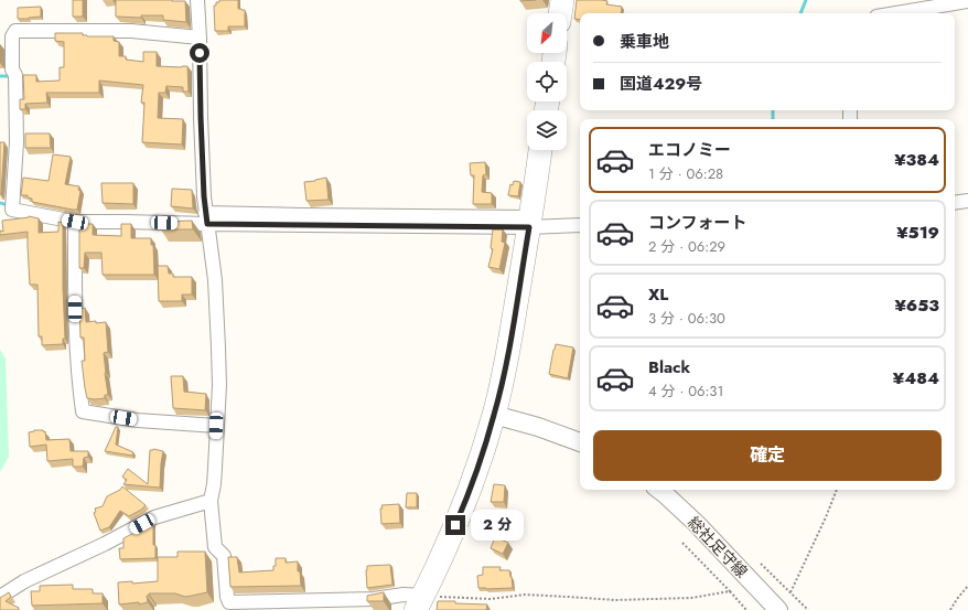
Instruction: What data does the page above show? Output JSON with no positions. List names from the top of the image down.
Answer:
{
  "streets": {
    "main road": ["総社足守線"]
  },
  "north": "bottom left",
  "page": {
    "banner": ["乗車地", "国道429号"],
    "list": [
      {
        "name": "エコノミー",
        "note": "1 分 · 06:28",
        "value": "¥384"
      },
      {
        "name": "コンフォート",
        "note": "2 分 · 06:29",
        "value": "¥519"
      },
      {
        "name": "XL",
        "note": "3 分 · 06:30",
        "value": "¥653"
      },
      {
        "name": "Black",
        "note": "4 分 · 06:31",
        "value": "¥484"
      }
    ],
    "buttons": "確定",
    "bubble": "2 分"
  }
}
